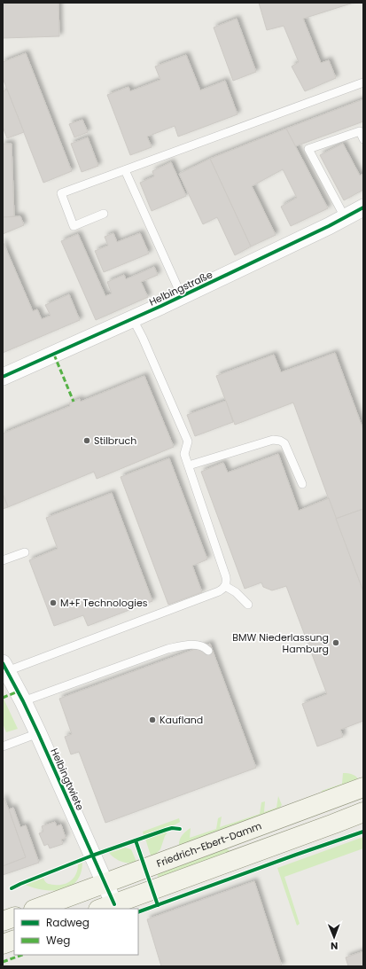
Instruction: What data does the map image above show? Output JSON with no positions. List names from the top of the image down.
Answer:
{
  "streets": {
    "main road": ["Friedrich-Ebert-Damm"],
    "street": ["Helbingstraße", "Helbingtwiete"]
  },
  "crossings": [
    ["Helbingtwiete", "Friedrich-Ebert-Damm"]
  ],
  "places": [
    "Stilbruch",
    "M+F Technologies",
    "BMW Niederlassung Hamburg",
    "Kaufland"
  ],
  "legend": ["Radweg", "Weg"],
  "north": "bottom"
}
